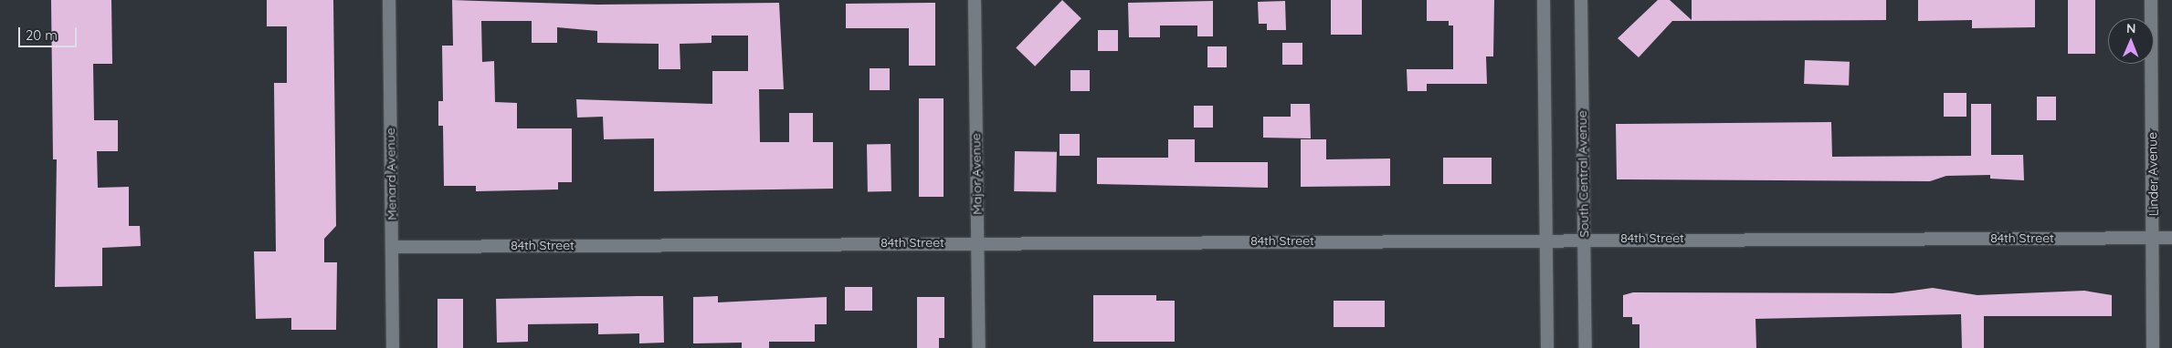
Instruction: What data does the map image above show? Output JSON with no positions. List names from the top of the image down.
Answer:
{
  "streets": {
    "street": [
      "Menard Avenue",
      "Major Avenue",
      "South Central Avenue",
      "Linder Avenue",
      "84th Street"
    ]
  },
  "crossings": [
    ["Menard Avenue", "84th Street"],
    ["Major Avenue", "84th Street"],
    ["South Central Avenue", "84th Street"],
    ["Linder Avenue", "84th Street"]
  ],
  "scale_bar": "20 m",
  "north": "top"
}
